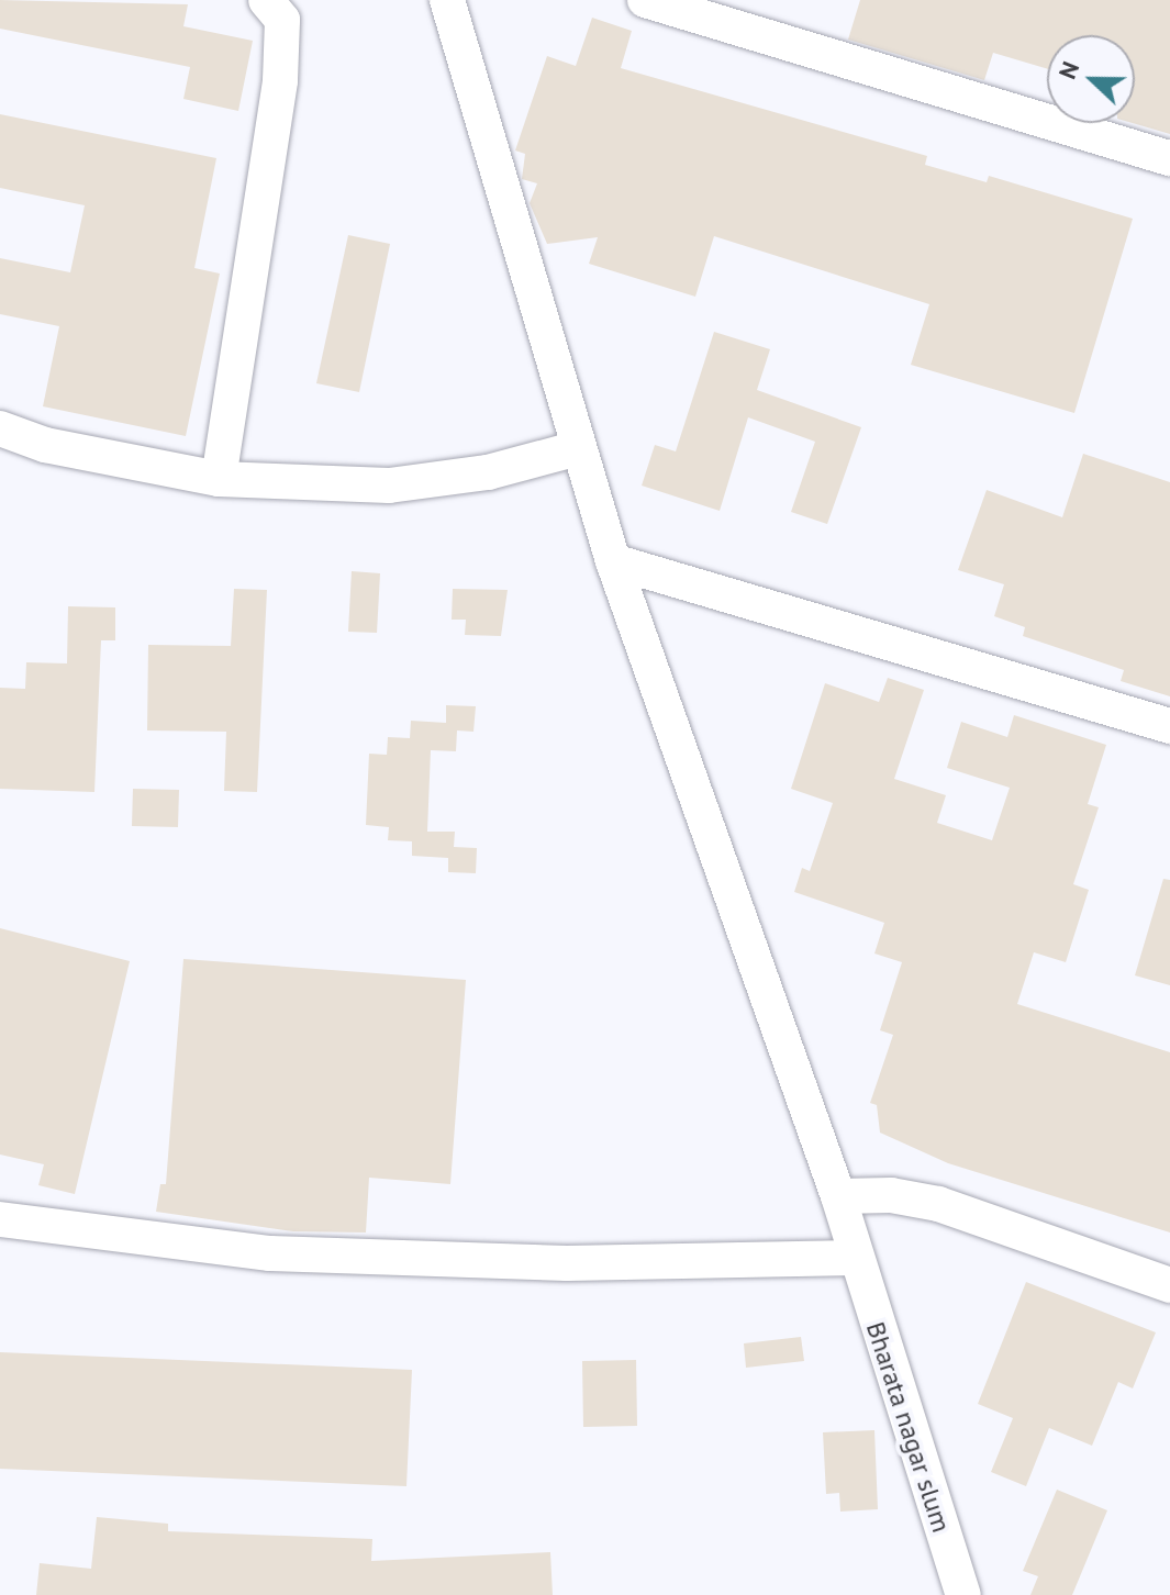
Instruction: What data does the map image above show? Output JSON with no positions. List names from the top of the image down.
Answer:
{
  "streets": {
    "street": ["Bharata nagar slum"]
  },
  "north": "left"
}
